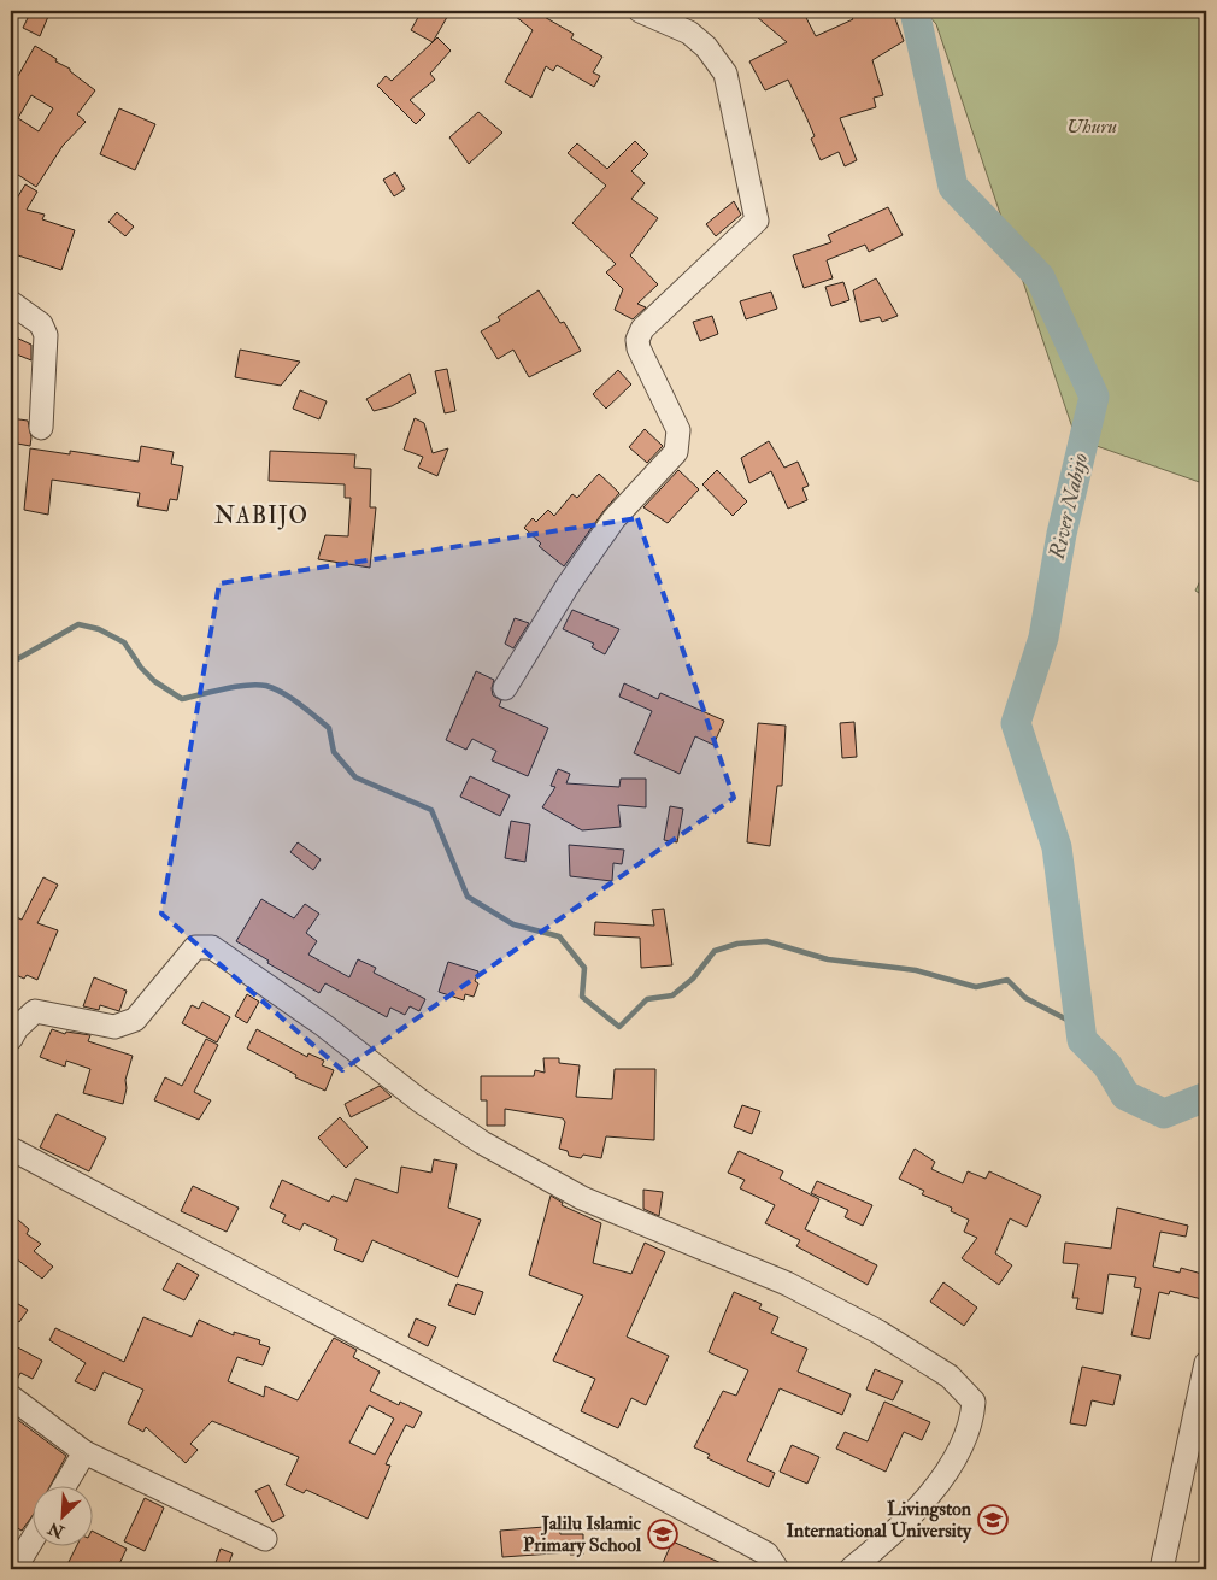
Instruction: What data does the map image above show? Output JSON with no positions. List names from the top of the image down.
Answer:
{
  "districts": ["NABIJO"],
  "water": ["River Nabijo"],
  "parks": ["Uhuru"],
  "places": {
    "school or university": ["Livingston International University", "Jalilu Islamic Primary School"]
  },
  "north": "bottom left"
}
